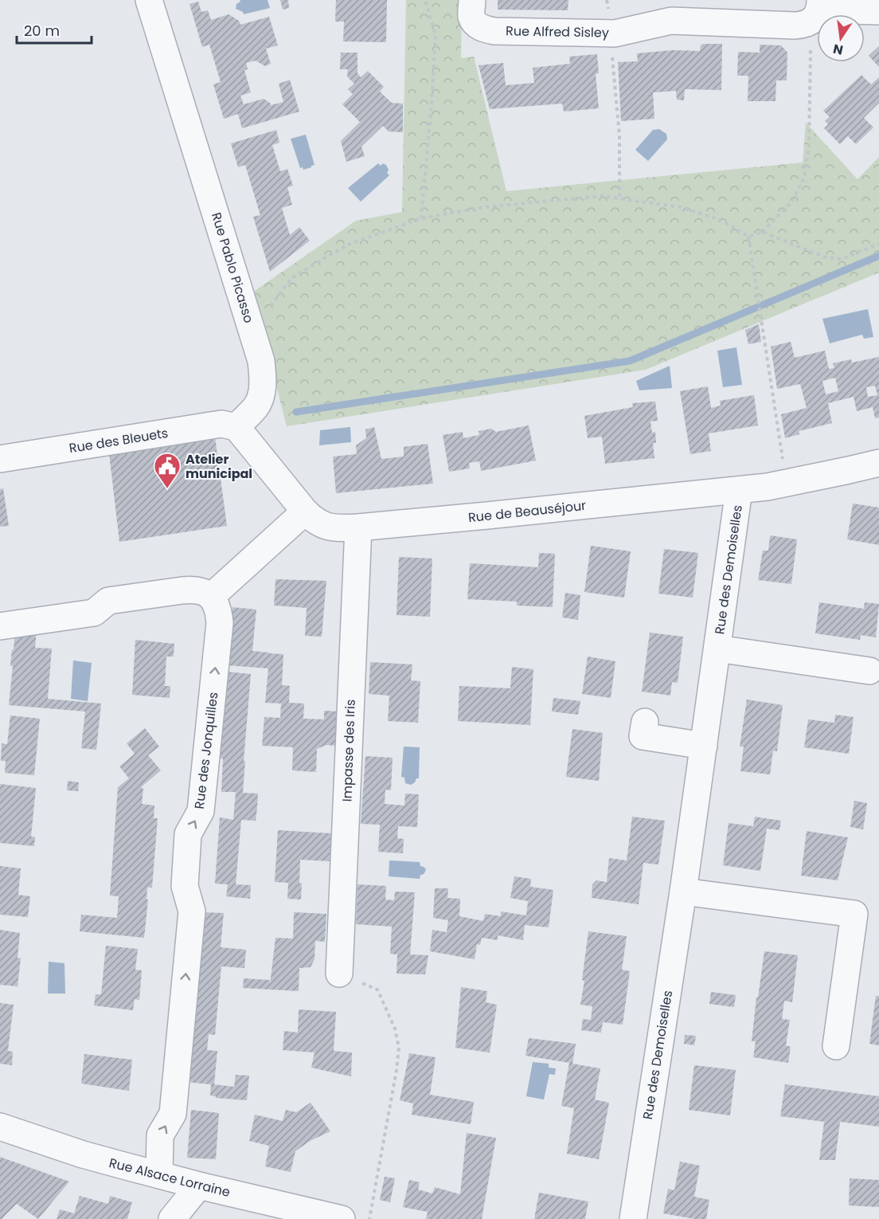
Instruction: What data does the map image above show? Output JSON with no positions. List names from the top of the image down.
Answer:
{
  "streets": {
    "street": [
      "Rue Alfred Sisley",
      "Rue Pablo Picasso",
      "Rue des Bleuets",
      "Rue de Beauséjour",
      "Rue des Demoiselles",
      "Rue des Jonquilles",
      "Impasse des Iris",
      "Rue Alsace Lorraine"
    ]
  },
  "crossings": [
    ["Rue Pablo Picasso", "Rue des Bleuets"],
    ["Rue de Beauséjour", "Rue des Demoiselles"],
    ["Rue de Beauséjour", "Impasse des Iris"],
    ["Rue des Jonquilles", "Rue Alsace Lorraine"]
  ],
  "one_way": ["Rue des Jonquilles"],
  "places": {
    "public building": ["Atelier municipal"]
  },
  "scale_bar": "20 m",
  "north": "bottom"
}
